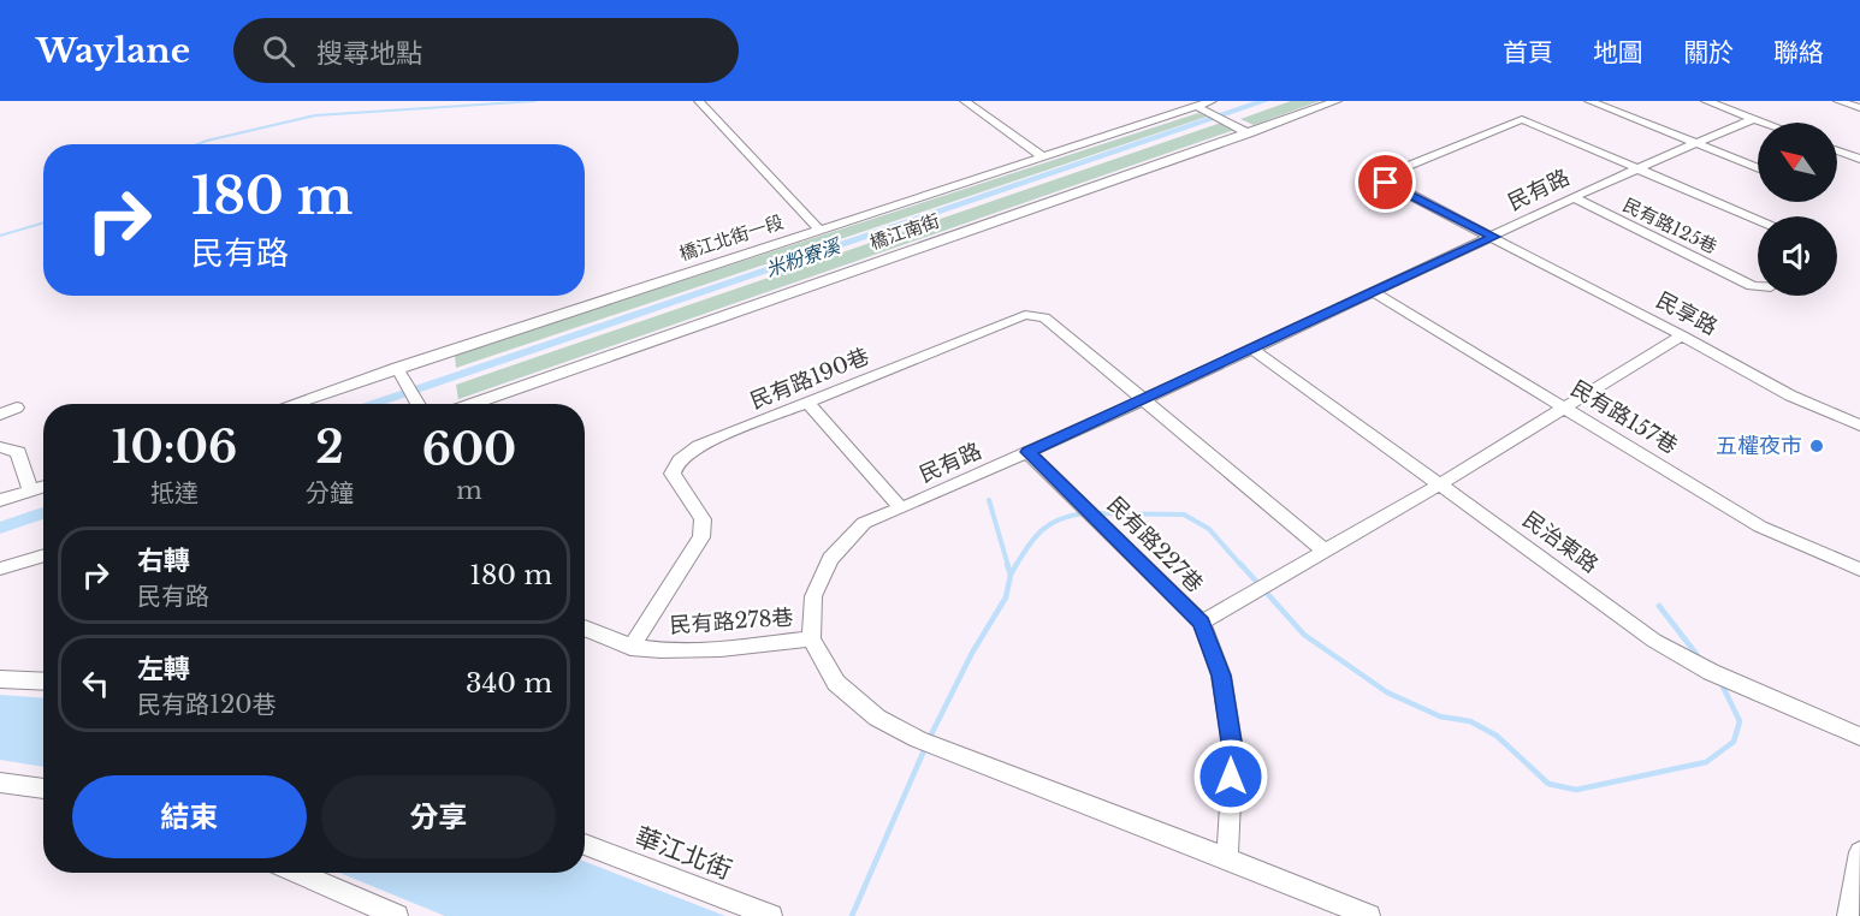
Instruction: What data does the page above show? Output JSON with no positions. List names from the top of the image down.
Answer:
{
  "streets": {
    "street": [
      "民有路",
      "民有路125巷",
      "橋江南街",
      "橋江北街一段",
      "民享路",
      "民有路190巷",
      "民有路157巷",
      "民治東路",
      "民有路227巷",
      "民有路278巷",
      "華江北街"
    ]
  },
  "crossings": [
    ["民有路", "民有路125巷"],
    ["民有路", "民享路"],
    ["民有路", "民有路190巷"],
    ["民有路", "民有路157巷"],
    ["民有路", "民治東路"],
    ["民有路", "民有路227巷"],
    ["民有路", "民有路278巷"],
    ["民有路190巷", "民有路278巷"]
  ],
  "water": ["米粉寮溪"],
  "places": ["五權夜市"],
  "north": "top left",
  "page": {
    "header": "Waylane",
    "search": "搜尋地點",
    "nav": [
      "首頁",
      "地圖",
      "關於",
      "聯絡"
    ],
    "turn": ["180 m", "民有路"],
    "eta": [
      "10:06",
      "抵達",
      "2",
      "分鐘",
      "600",
      "m"
    ],
    "list": [
      {
        "name": "右轉",
        "note": "民有路",
        "value": "180 m"
      },
      {
        "name": "左轉",
        "note": "民有路120巷",
        "value": "340 m"
      }
    ],
    "buttons": ["結束", "分享"]
  }
}
